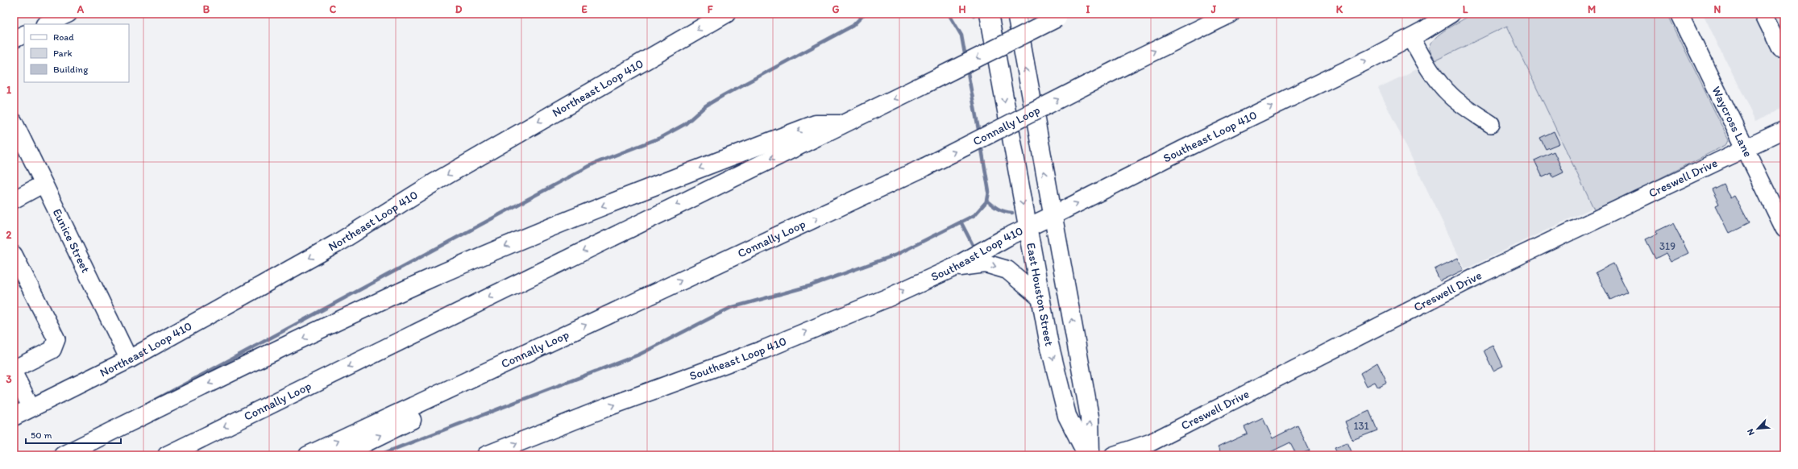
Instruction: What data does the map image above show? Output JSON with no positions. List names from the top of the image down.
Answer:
{
  "streets": {
    "main road": [
      "Northeast Loop 410",
      "Connally Loop",
      "Southeast Loop 410",
      "East Houston Street"
    ],
    "street": ["Waycross Lane", "Creswell Drive", "Eunice Street"]
  },
  "crossings": [
    ["Northeast Loop 410", "Eunice Street"],
    ["Waycross Lane", "Creswell Drive"],
    ["Southeast Loop 410", "East Houston Street"]
  ],
  "one_way": ["Southeast Loop 410"],
  "house_numbers": ["319", "131"],
  "legend": ["Road", "Park", "Building"],
  "scale_bar": "50 m",
  "north": "bottom left",
  "grid": {
    "columns": [
      "A",
      "B",
      "C",
      "D",
      "E",
      "F",
      "G",
      "H",
      "I",
      "J",
      "K",
      "L",
      "M",
      "N"
    ],
    "rows": ["1", "2", "3"]
  }
}
